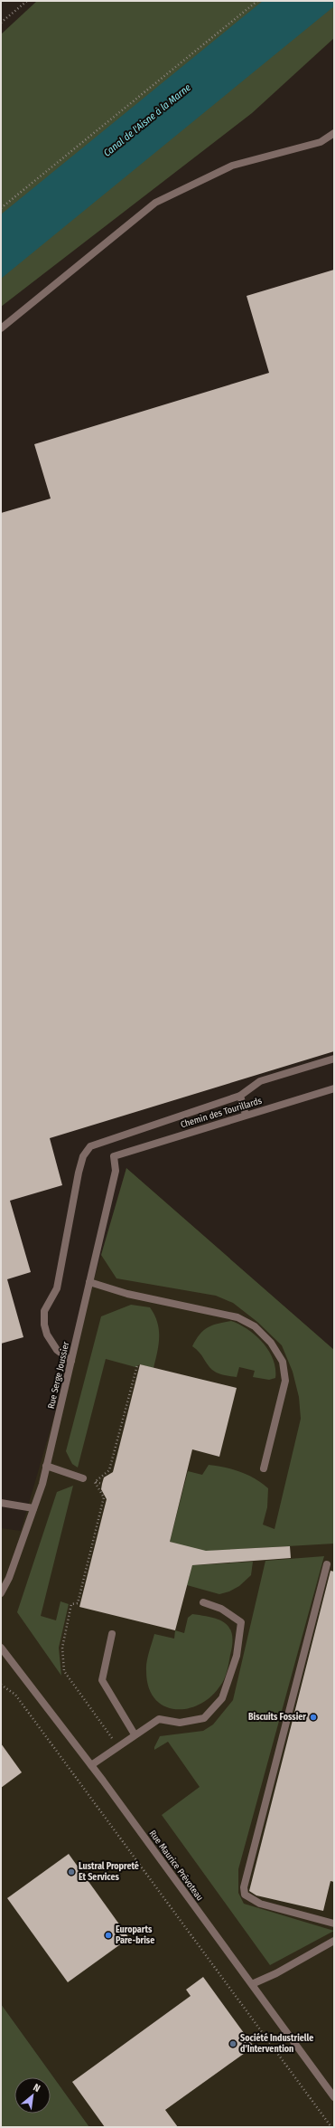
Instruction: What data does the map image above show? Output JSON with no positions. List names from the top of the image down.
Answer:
{
  "streets": {
    "street": ["Chemin des Tourillards", "Rue Serge Joussier", "Rue Maurice Prévoteau"]
  },
  "crossings": [
    ["Chemin des Tourillards", "Rue Serge Joussier"]
  ],
  "water": ["Canal de l'Aisne à la Marne"],
  "places": [
    "Biscuits Fossier",
    "Lustral Propreté Et Services",
    "Europarts Pare-brise",
    "Société Industrielle d’Intervention"
  ],
  "north": "top right"
}
